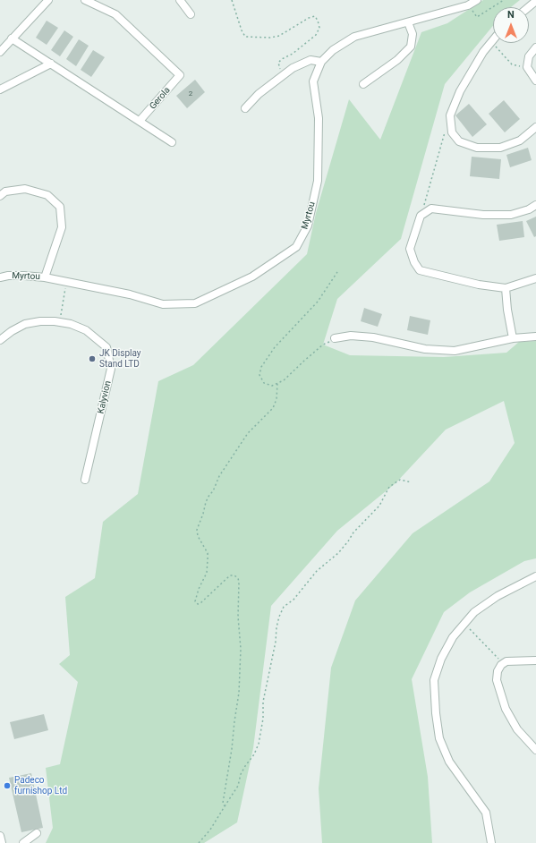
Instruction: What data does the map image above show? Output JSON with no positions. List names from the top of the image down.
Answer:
{
  "streets": {
    "street": ["Gerola", "Myrtou", "Kalyvion"]
  },
  "places": ["JK Display Stand LTD", "Padeco furnishop Ltd"],
  "house_numbers": ["2"],
  "north": "top"
}
